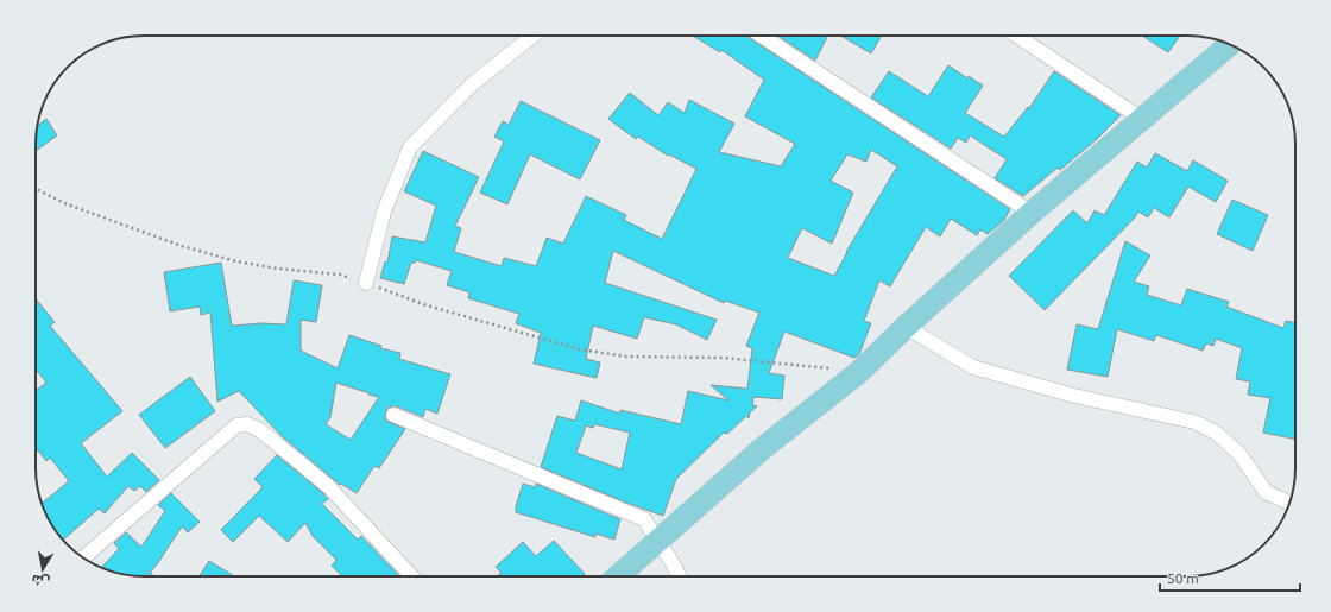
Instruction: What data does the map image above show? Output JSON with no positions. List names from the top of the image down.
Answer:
{
  "scale_bar": "50 m",
  "north": "bottom"
}
